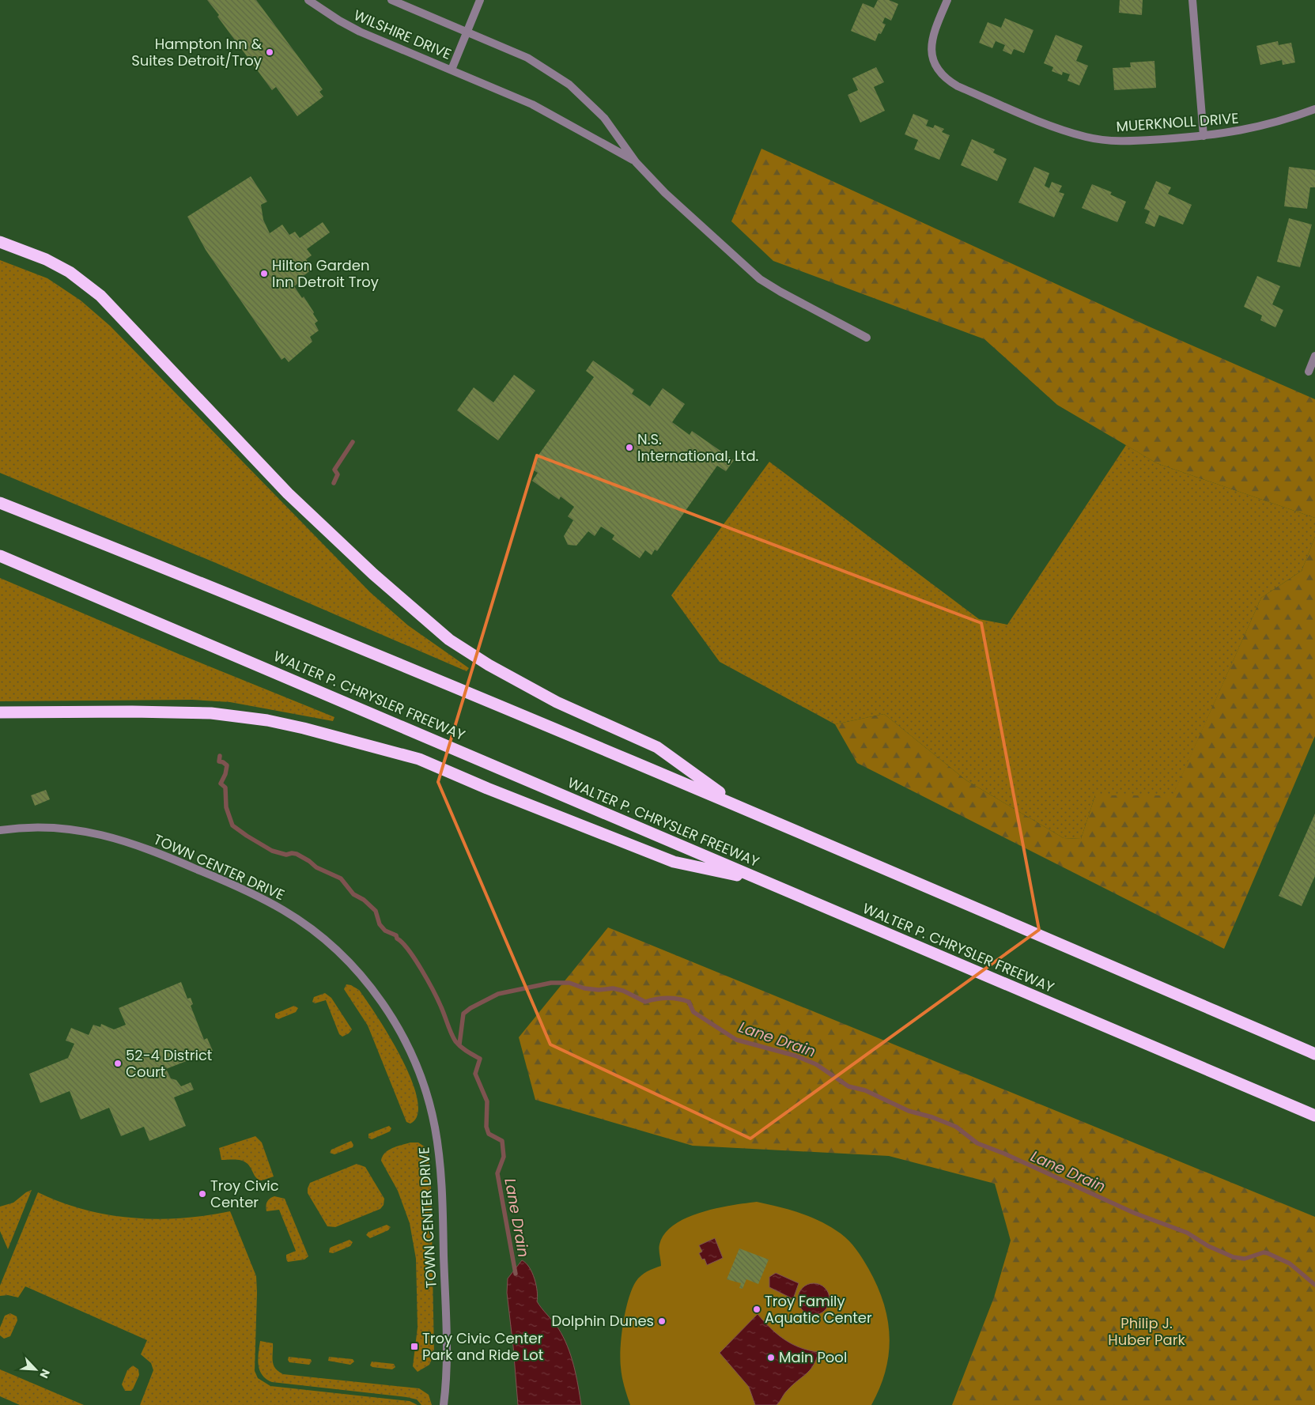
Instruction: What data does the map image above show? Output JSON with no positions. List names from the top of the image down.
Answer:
{
  "streets": {
    "highway": ["WALTER P. CHRYSLER FREEWAY"],
    "street": ["WILSHIRE DRIVE", "MUERKNOLL DRIVE", "TOWN CENTER DRIVE"]
  },
  "water": ["Lane Drain"],
  "parks": ["Philip J. Huber Park"],
  "places": {
    "other": [
      "Hampton Inn & Suites Detroit/Troy",
      "Hilton Garden Inn Detroit Troy",
      "N.S. International, Ltd.",
      "52-4 District Court",
      "Troy Civic Center",
      "Troy Family Aquatic Center",
      "Dolphin Dunes",
      "Main Pool"
    ],
    "transit": ["Troy Civic Center Park and Ride Lot"]
  },
  "north": "bottom right"
}
